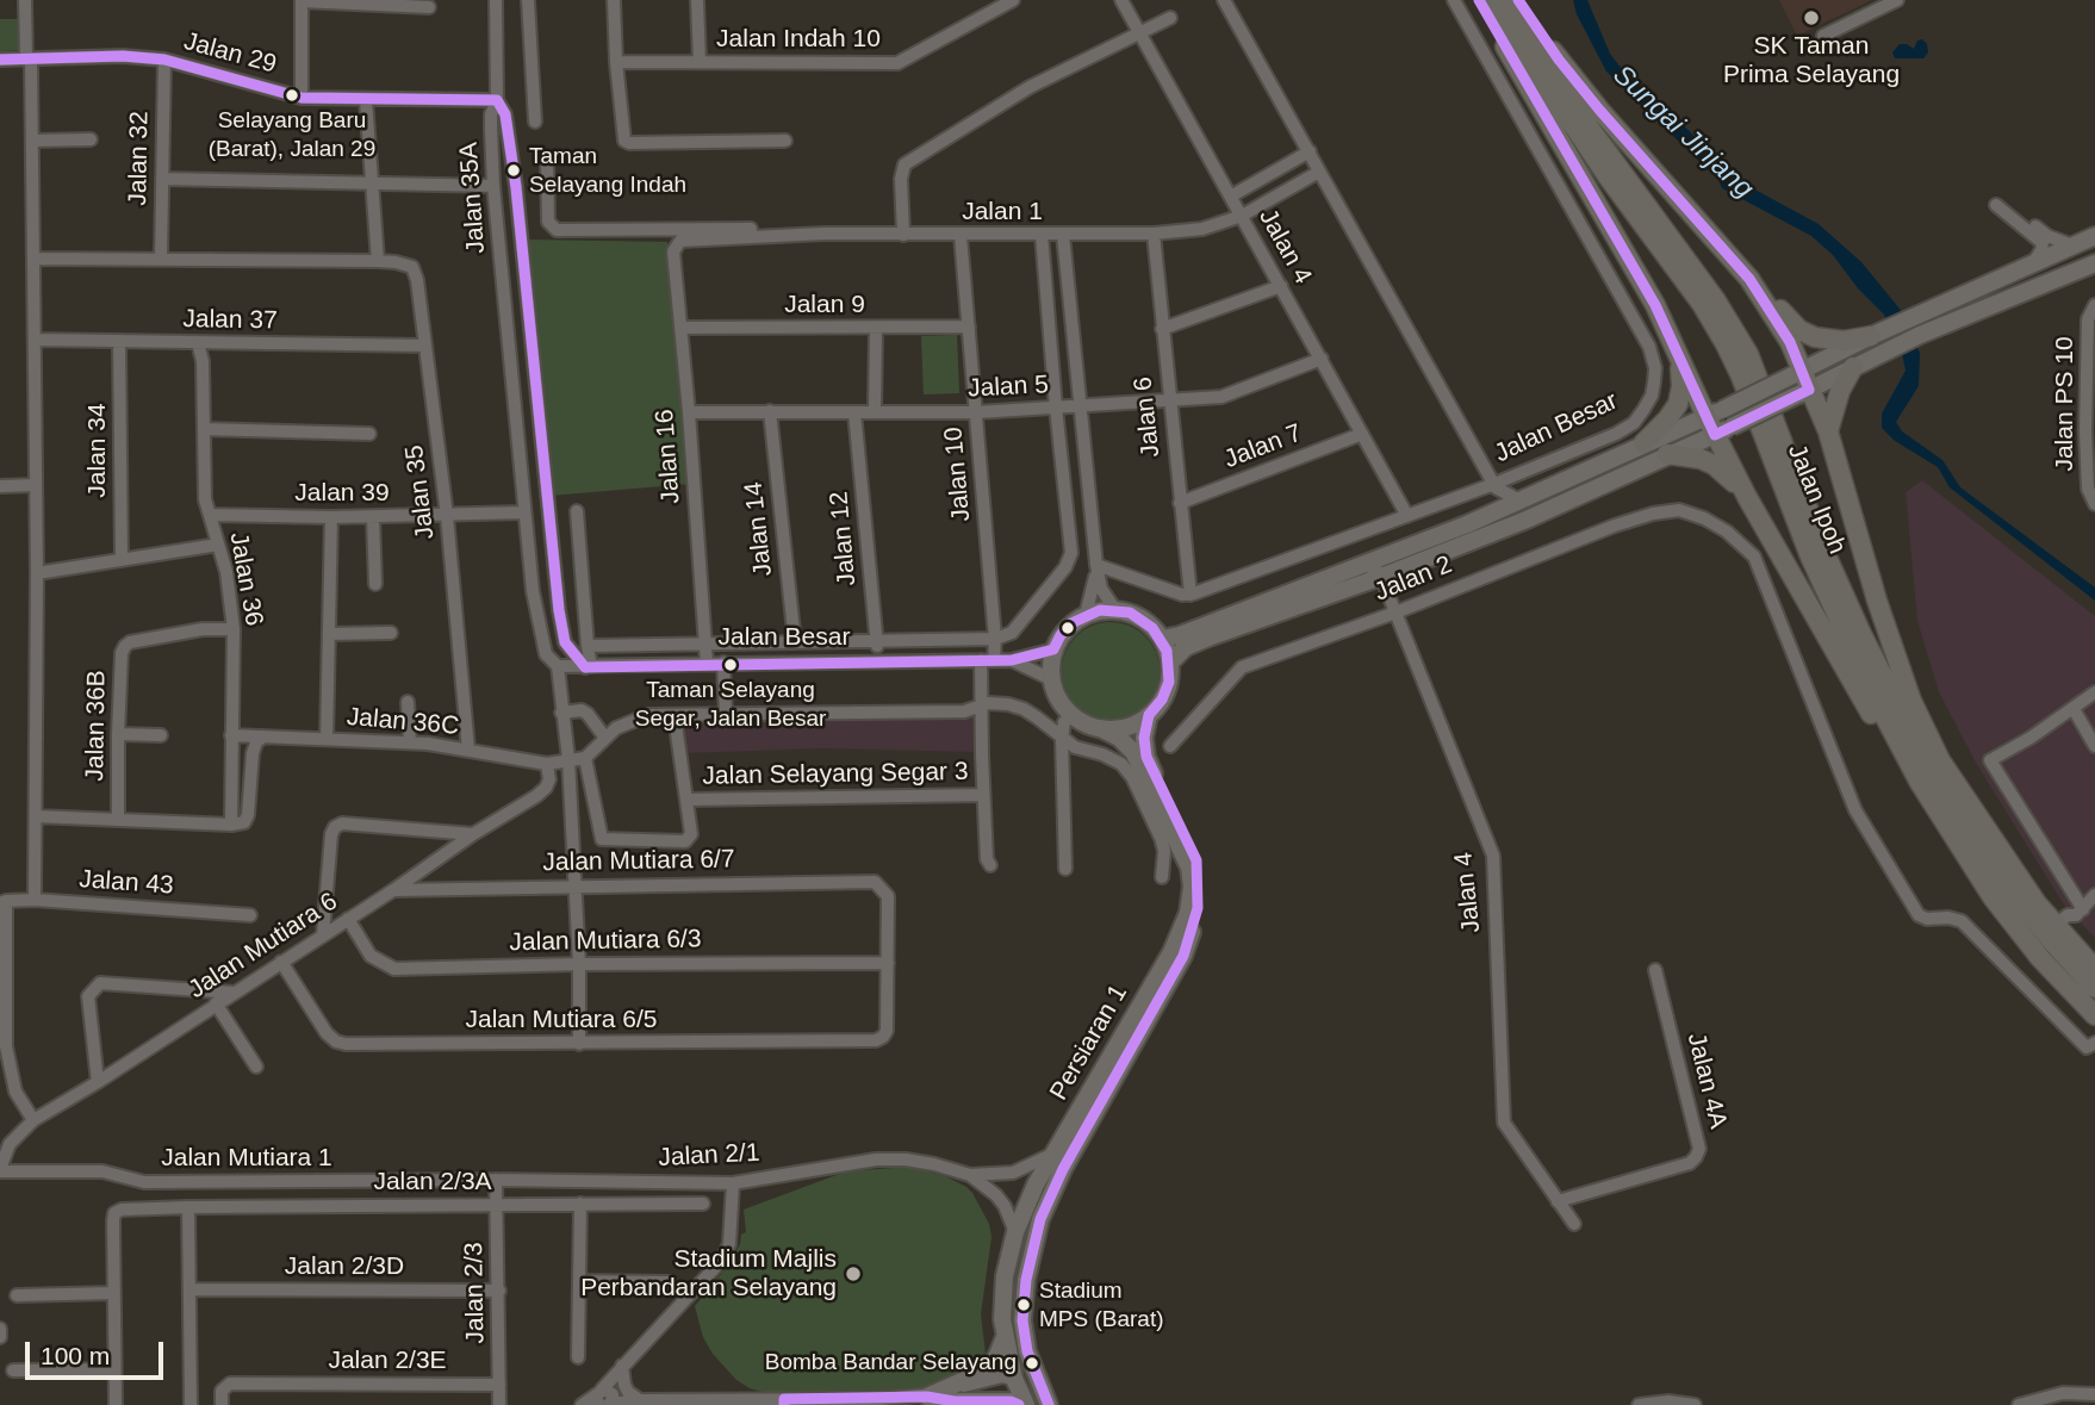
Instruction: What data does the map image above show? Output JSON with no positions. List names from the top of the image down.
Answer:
{
  "streets": {
    "highway": ["Jalan Ipoh"],
    "main road": ["Jalan Besar", "Persiaran 1"],
    "street": [
      "Jalan Indah 10",
      "Jalan 29",
      "Jalan 32",
      "Jalan 35A",
      "Jalan 1",
      "Jalan 4",
      "Jalan 9",
      "Jalan 37",
      "Jalan 5",
      "Jalan PS 10",
      "Jalan 6",
      "Jalan 7",
      "Jalan 34",
      "Jalan 16",
      "Jalan 10",
      "Jalan 35",
      "Jalan 39",
      "Jalan 14",
      "Jalan 12",
      "Jalan 36",
      "Jalan 2",
      "Jalan 36C",
      "Jalan 36B",
      "Jalan Selayang Segar 3",
      "Jalan Mutiara 6/7",
      "Jalan 43",
      "Jalan Mutiara 6/3",
      "Jalan Mutiara 6",
      "Jalan Mutiara 6/5",
      "Jalan 4A",
      "Jalan 2/1",
      "Jalan Mutiara 1",
      "Jalan 2/3A",
      "Jalan 2/3D",
      "Jalan 2/3",
      "Jalan 2/3E"
    ]
  },
  "crossings": [
    ["Jalan 29", "Jalan 32"],
    ["Jalan 29", "Jalan 35A"],
    ["Jalan 32", "Jalan 35"],
    ["Jalan 35A", "Jalan Besar"],
    ["Jalan 35A", "Jalan 39"],
    ["Jalan 1", "Jalan 4"],
    ["Jalan 1", "Jalan 6"],
    ["Jalan 1", "Jalan 16"],
    ["Jalan 1", "Jalan 10"],
    ["Jalan 4", "Jalan 5"],
    ["Jalan 4", "Jalan Besar"],
    ["Jalan 4", "Jalan 7"],
    ["Jalan 4", "Jalan 2"],
    ["Jalan 4", "Jalan 4A"],
    ["Jalan 9", "Jalan 16"],
    ["Jalan 9", "Jalan 10"],
    ["Jalan 37", "Jalan 34"],
    ["Jalan 37", "Jalan 35"],
    ["Jalan 37", "Jalan 36"],
    ["Jalan 5", "Jalan 6"],
    ["Jalan 5", "Jalan 16"],
    ["Jalan 5", "Jalan 10"],
    ["Jalan 5", "Jalan 14"],
    ["Jalan 5", "Jalan 12"],
    ["Jalan 6", "Jalan Besar"],
    ["Jalan 6", "Jalan 7"],
    ["Jalan Besar", "Jalan 16"],
    ["Jalan Besar", "Jalan 10"],
    ["Jalan Besar", "Jalan 12"],
    ["Jalan Besar", "Persiaran 1"],
    ["Jalan 10", "Jalan Selayang Segar 3"],
    ["Jalan 35", "Jalan 39"],
    ["Jalan 35", "Jalan 36C"],
    ["Jalan 39", "Jalan 36"],
    ["Jalan 36", "Jalan 36C"],
    ["Jalan 36", "Jalan 36B"],
    ["Jalan 36C", "Jalan Mutiara 6"],
    ["Jalan Mutiara 6/7", "Jalan Mutiara 6/3"],
    ["Jalan Mutiara 6/7", "Jalan Mutiara 6"],
    ["Jalan Mutiara 6/7", "Jalan Mutiara 6/5"],
    ["Jalan Mutiara 6/3", "Jalan Mutiara 6"],
    ["Jalan Mutiara 6/3", "Jalan Mutiara 6/5"],
    ["Jalan Mutiara 6", "Jalan Mutiara 6/5"],
    ["Jalan Mutiara 6", "Jalan Mutiara 1"],
    ["Persiaran 1", "Jalan 2/1"],
    ["Jalan 2/1", "Jalan Mutiara 1"],
    ["Jalan 2/1", "Jalan 2/3"],
    ["Jalan Mutiara 1", "Jalan 2/3"],
    ["Jalan 2/3A", "Jalan 2/3"],
    ["Jalan 2/3D", "Jalan 2/3"],
    ["Jalan 2/3", "Jalan 2/3E"]
  ],
  "water": ["Sungai Jinjang"],
  "places": [
    "SK Taman Prima Selayang",
    "Selayang Baru (Barat), Jalan 29",
    "Taman Selayang Indah",
    "Taman Selayang Segar, Jalan Besar",
    "Stadium Majlis Perbandaran Selayang",
    "Stadium MPS (Barat)",
    "Bomba Bandar Selayang"
  ],
  "scale_bar": "100 m"
}
